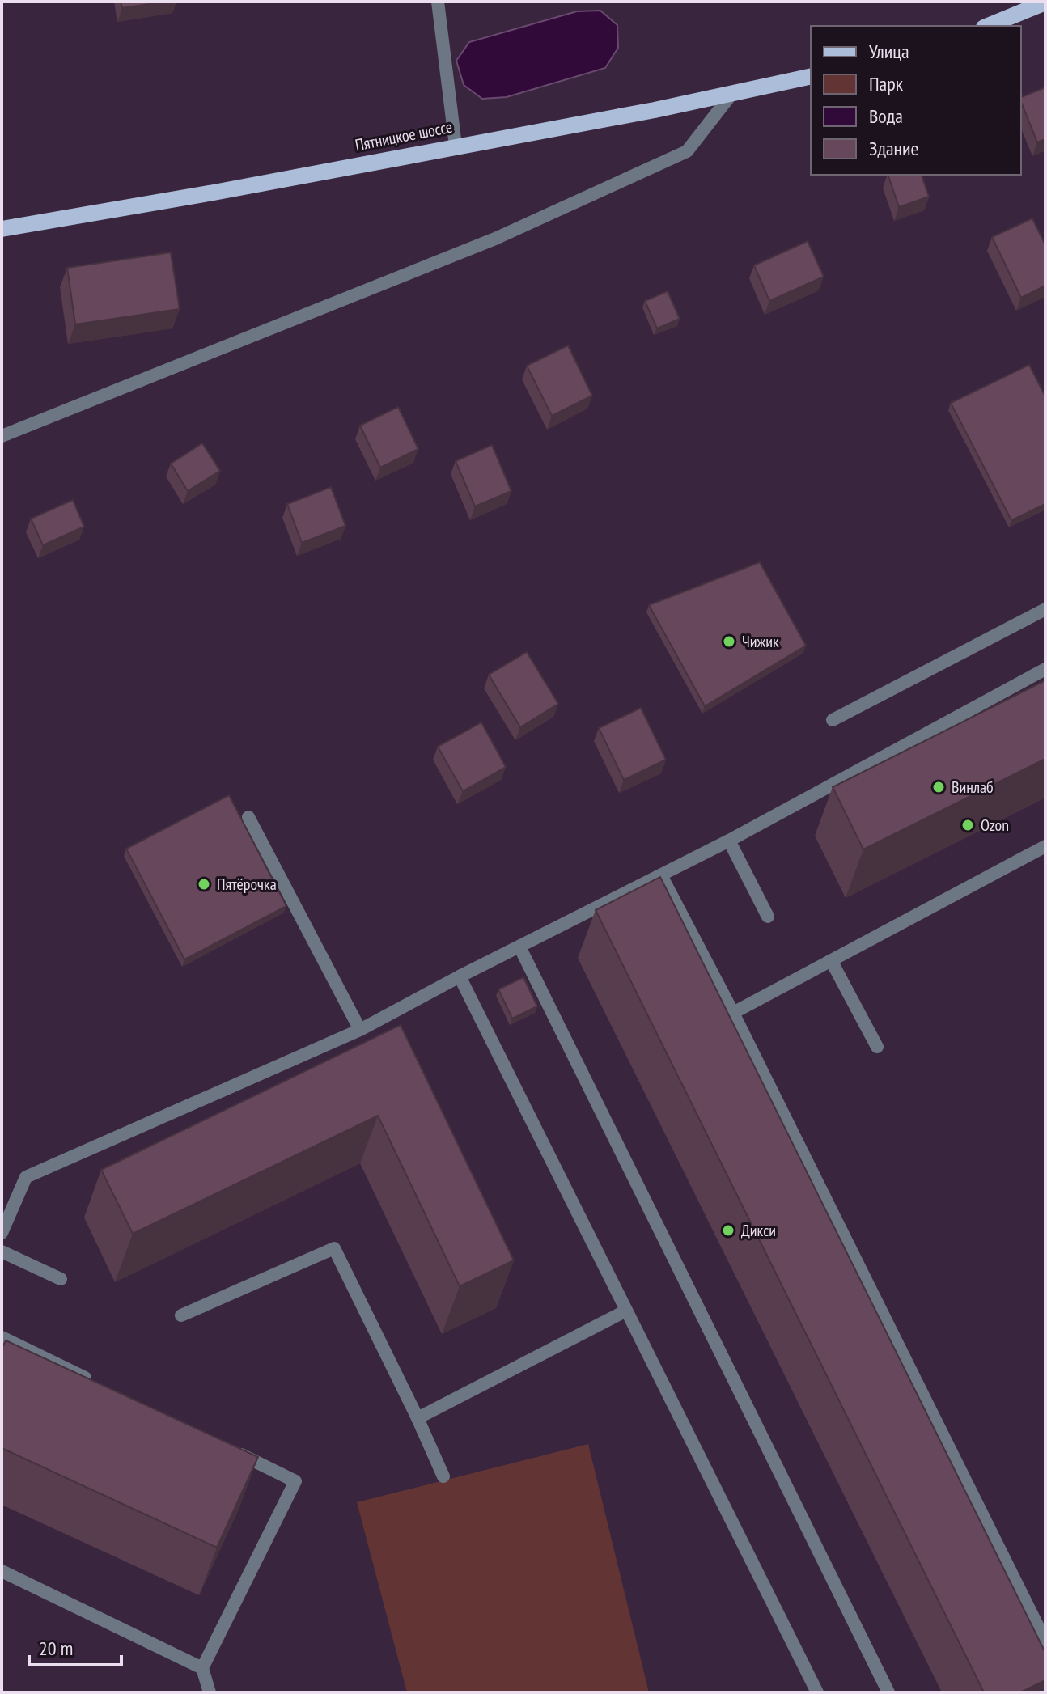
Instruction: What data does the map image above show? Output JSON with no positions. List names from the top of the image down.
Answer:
{
  "streets": {
    "main road": ["Пятницкое шоссе"]
  },
  "places": [
    "Чижик",
    "Винлаб",
    "Ozon",
    "Пятёрочка",
    "Дикси"
  ],
  "legend": [
    "Улица",
    "Парк",
    "Вода",
    "Здание"
  ],
  "scale_bar": "20 m"
}
